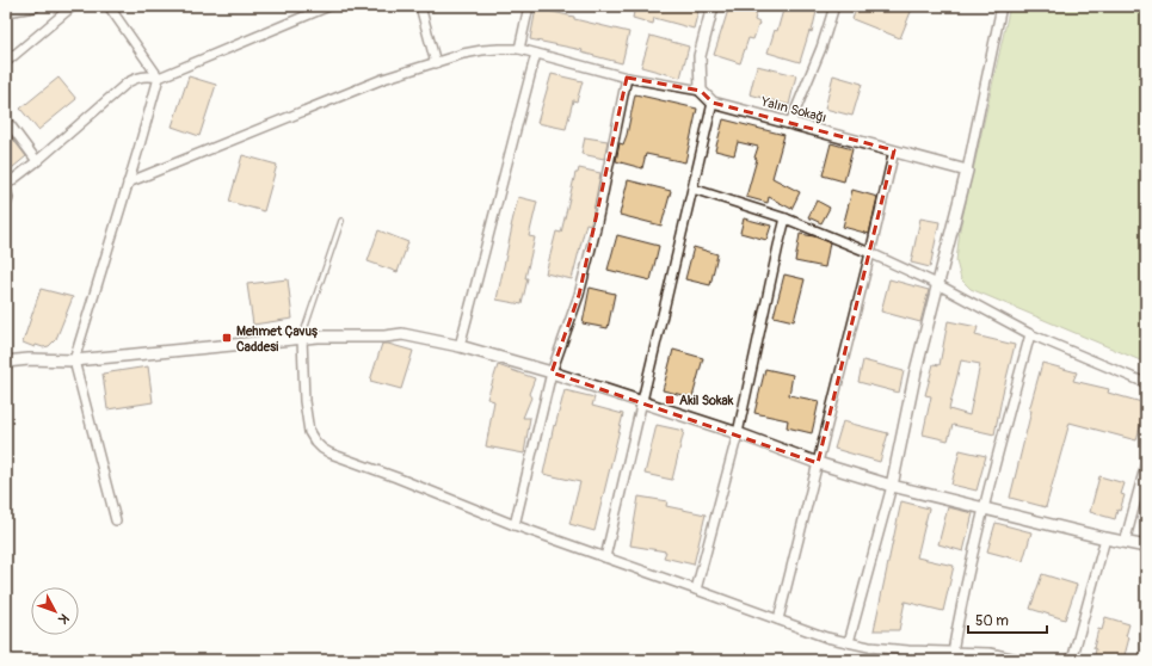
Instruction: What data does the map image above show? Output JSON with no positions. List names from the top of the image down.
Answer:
{
  "streets": {
    "street": ["Yalın Sokağı"]
  },
  "places": {
    "transit": ["Mehmet Çavuş Caddesi", "Akil Sokak"]
  },
  "scale_bar": "50 m",
  "north": "bottom right"
}
